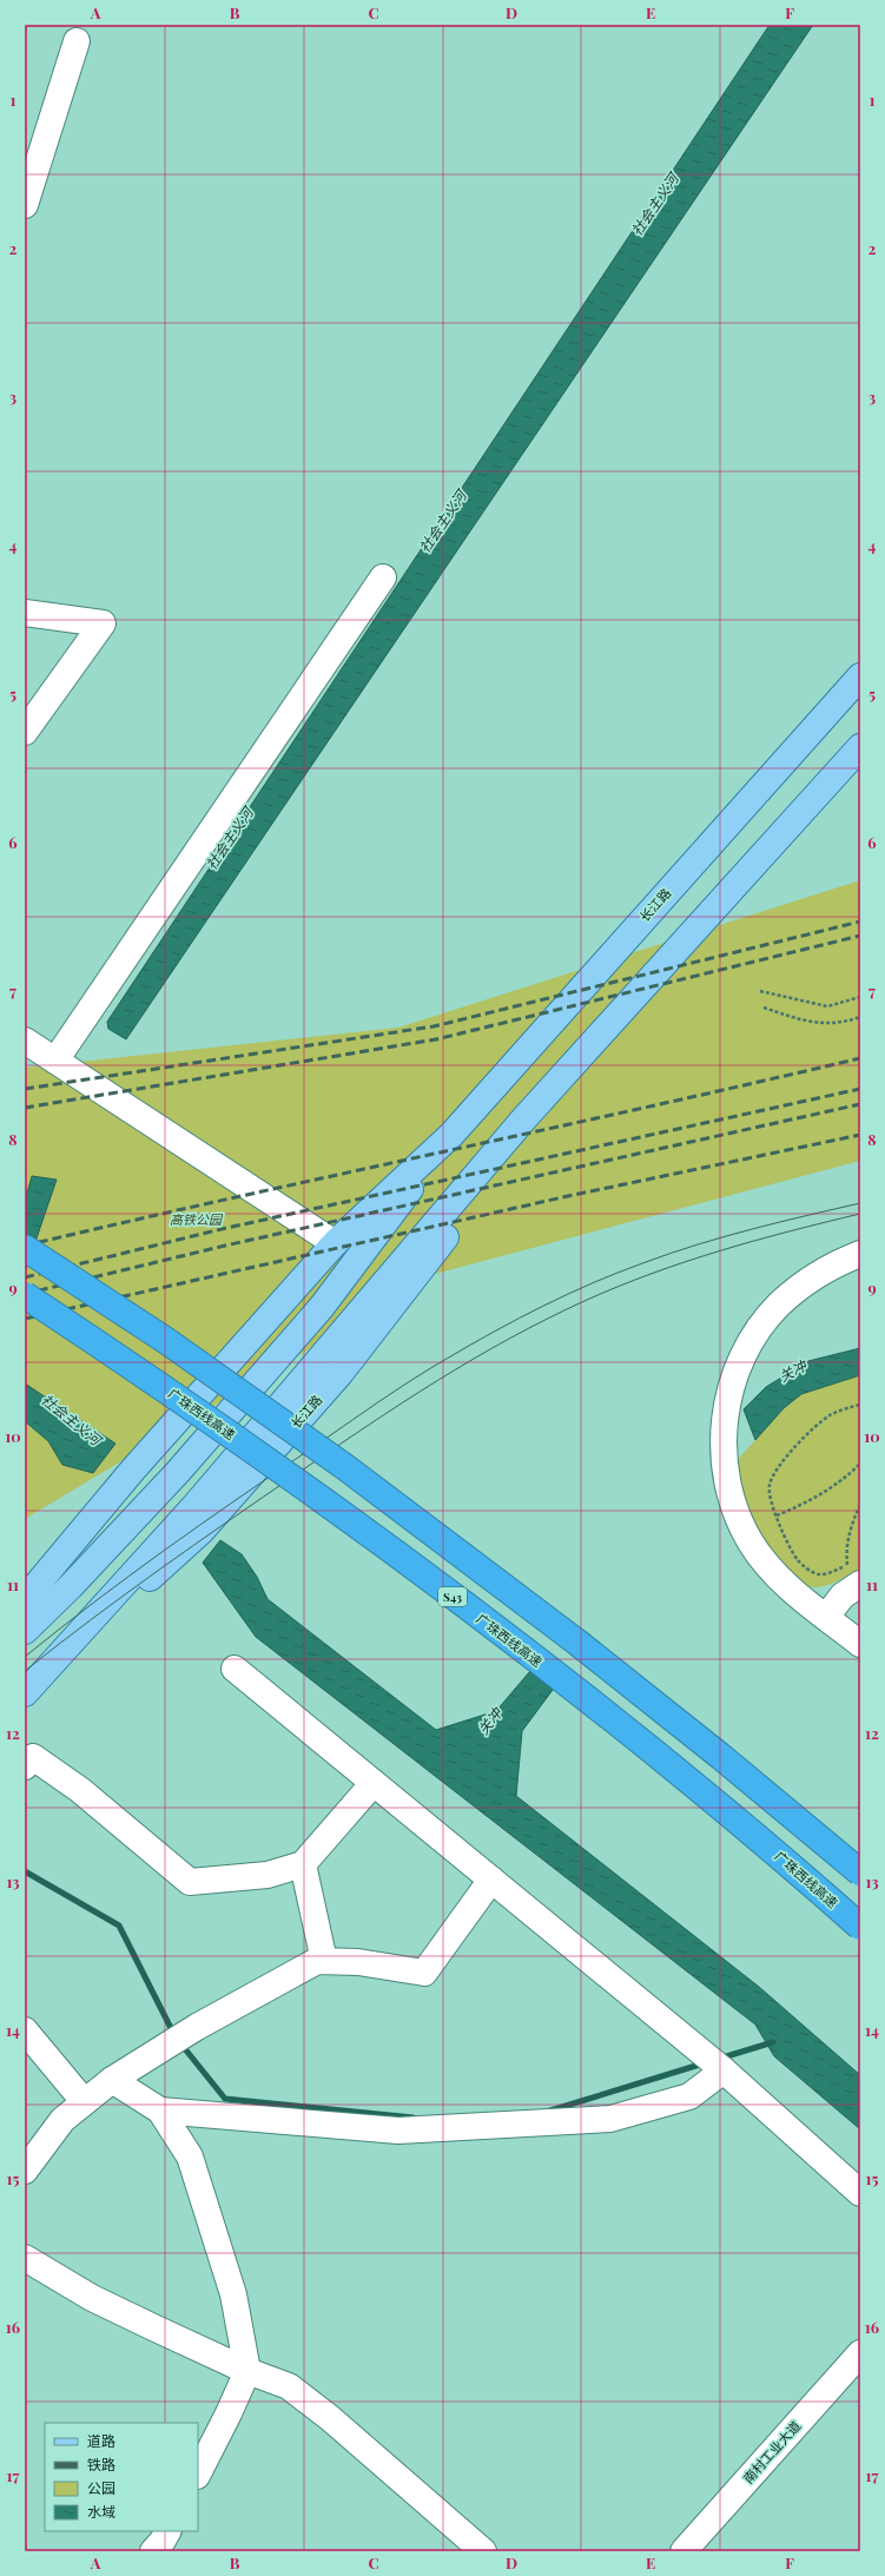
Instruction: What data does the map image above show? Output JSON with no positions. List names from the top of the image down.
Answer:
{
  "streets": {
    "highway": ["广珠西线高速", "S43"],
    "main road": ["长江路"],
    "street": ["南村工业大道"]
  },
  "water": ["社会主义河", "关冲"],
  "parks": ["高铁公园"],
  "legend": [
    "道路",
    "铁路",
    "公园",
    "水域"
  ],
  "grid": {
    "columns": [
      "A",
      "B",
      "C",
      "D",
      "E",
      "F"
    ],
    "rows": [
      "1",
      "2",
      "3",
      "4",
      "5",
      "6",
      "7",
      "8",
      "9",
      "10",
      "11",
      "12",
      "13",
      "14",
      "15",
      "16",
      "17"
    ]
  }
}
